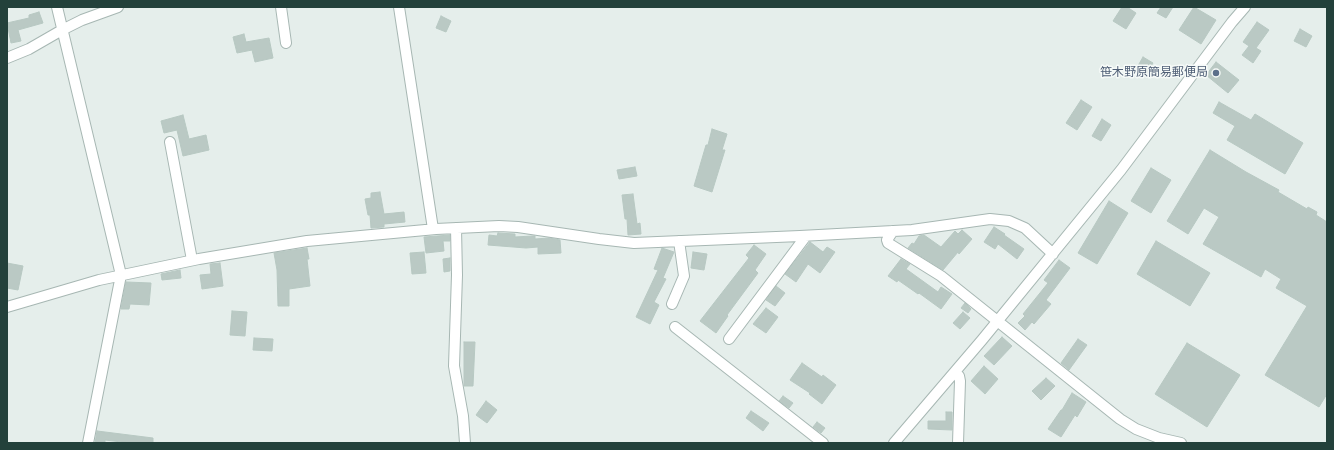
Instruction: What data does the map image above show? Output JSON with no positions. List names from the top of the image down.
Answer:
{
  "places": ["笹木野原簡易郵便局"]
}
